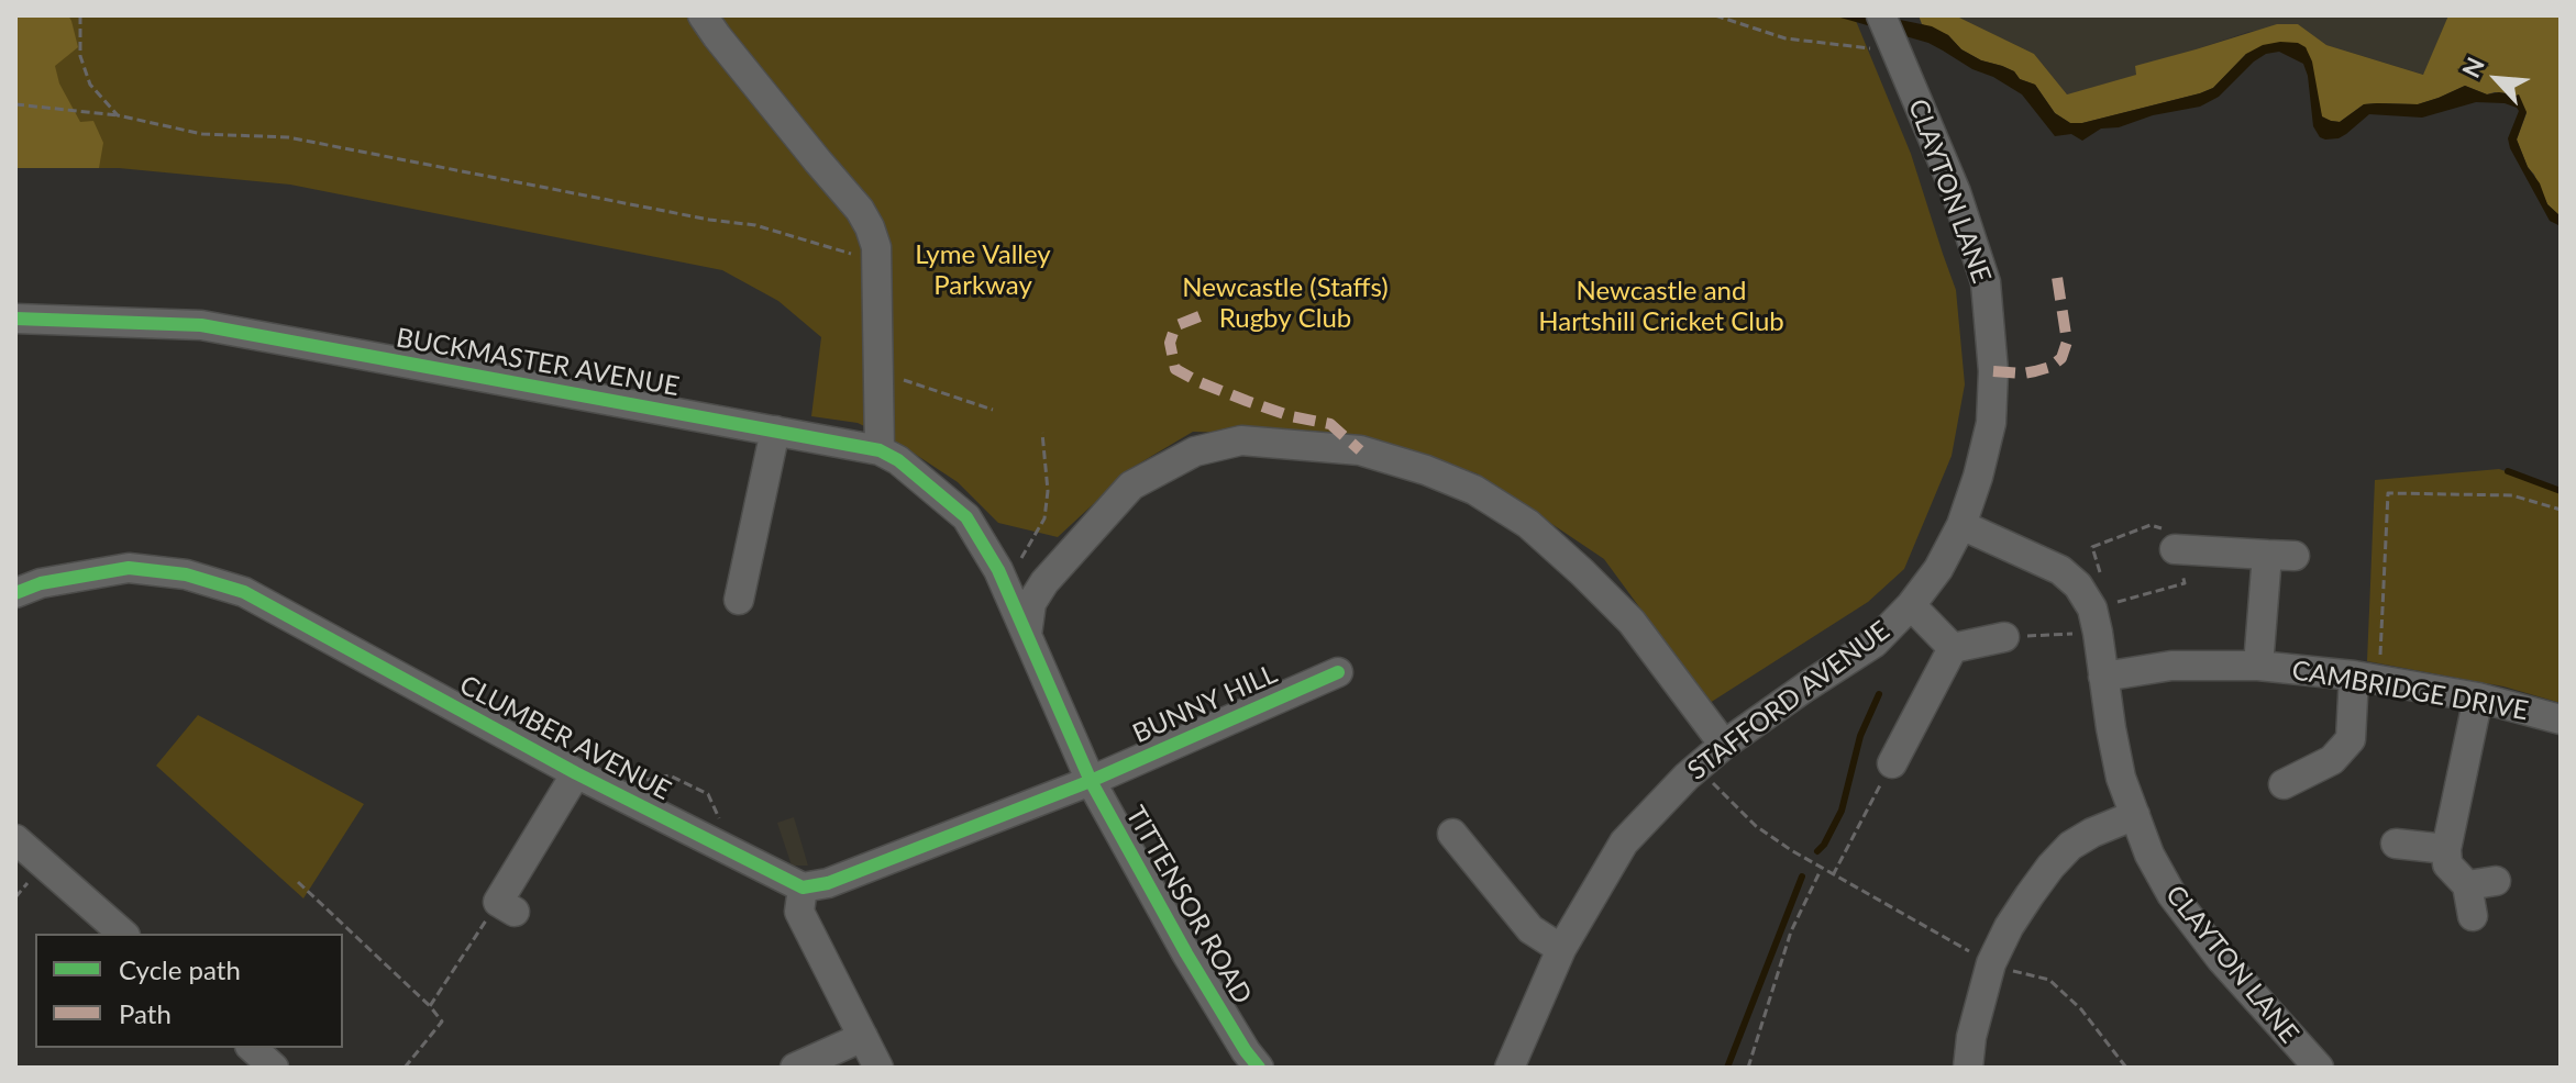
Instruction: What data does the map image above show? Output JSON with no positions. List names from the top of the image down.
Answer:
{
  "streets": {
    "street": [
      "CLAYTON LANE",
      "BUCKMASTER AVENUE",
      "CAMBRIDGE DRIVE",
      "STAFFORD AVENUE",
      "BUNNY HILL",
      "CLUMBER AVENUE",
      "TITTENSOR ROAD"
    ]
  },
  "crossings": [
    ["CLAYTON LANE", "CAMBRIDGE DRIVE"],
    ["CLAYTON LANE", "STAFFORD AVENUE"],
    ["BUCKMASTER AVENUE", "TITTENSOR ROAD"],
    ["BUNNY HILL", "TITTENSOR ROAD"]
  ],
  "parks": ["Lyme Valley Parkway", "Newcastle (Staffs) Rugby Club", "Newcastle and Hartshill Cricket Club"],
  "legend": ["Cycle path", "Path"],
  "north": "top left"
}
